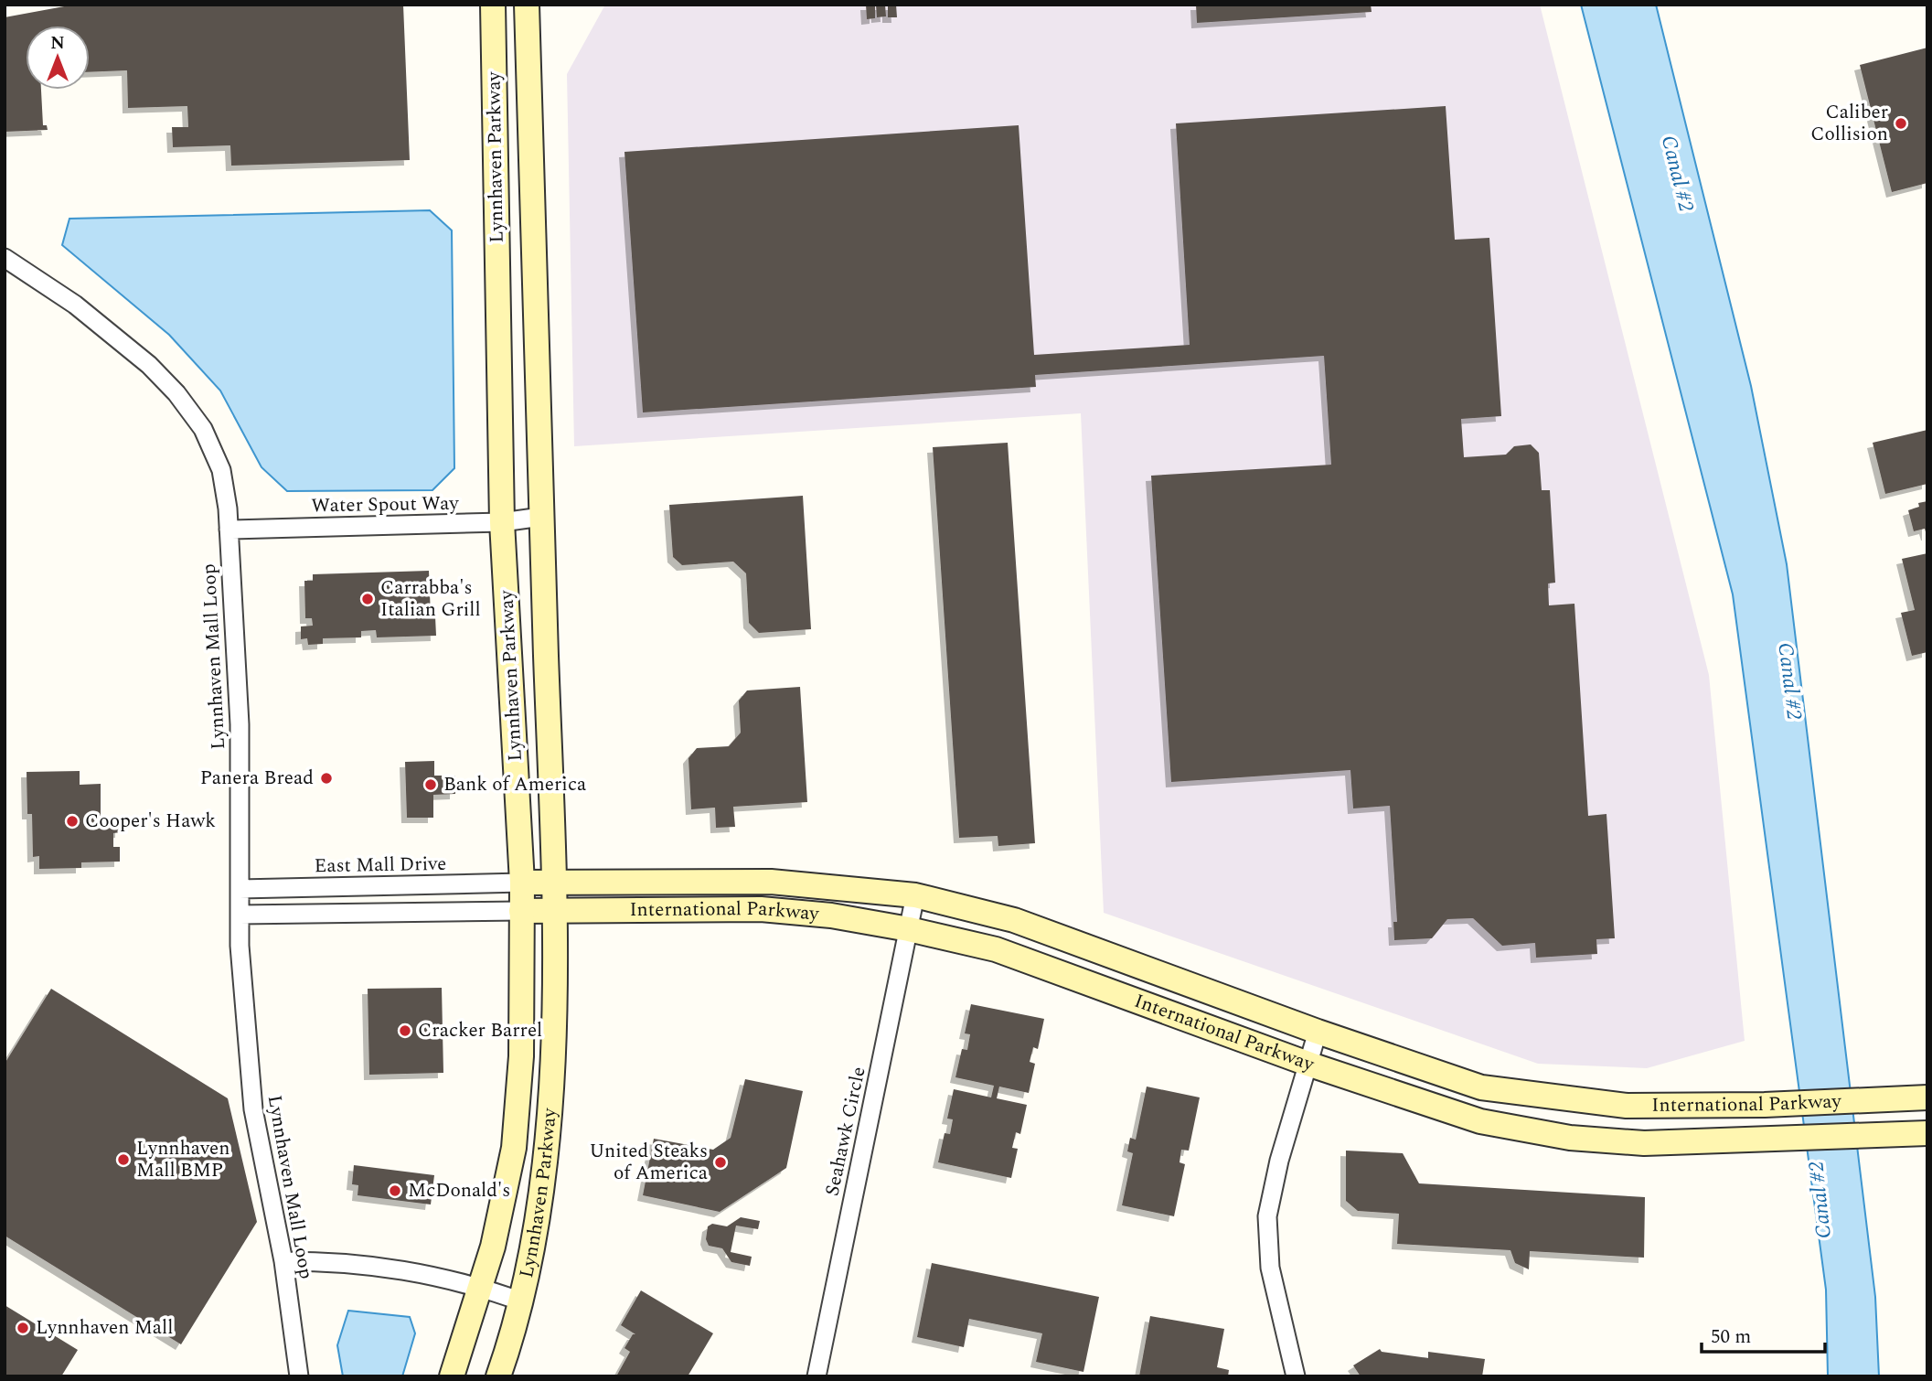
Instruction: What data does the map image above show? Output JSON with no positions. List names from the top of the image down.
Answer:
{
  "streets": {
    "main road": ["Lynnhaven Parkway", "International Parkway"],
    "street": [
      "Water Spout Way",
      "Lynnhaven Mall Loop",
      "East Mall Drive",
      "Seahawk Circle"
    ]
  },
  "crossings": [
    ["Lynnhaven Parkway", "Water Spout Way"],
    ["Lynnhaven Parkway", "East Mall Drive"],
    ["Lynnhaven Parkway", "International Parkway"],
    ["Water Spout Way", "Lynnhaven Mall Loop"],
    ["Lynnhaven Mall Loop", "East Mall Drive"],
    ["East Mall Drive", "International Parkway"],
    ["International Parkway", "Seahawk Circle"]
  ],
  "water": ["Canal #2"],
  "places": [
    "Caliber Collision",
    "Carrabba's Italian Grill",
    "Panera Bread",
    "Bank of America",
    "Cooper's Hawk",
    "Cracker Barrel",
    "Lynnhaven Mall BMP",
    "United Steaks of America",
    "McDonald's",
    "Lynnhaven Mall"
  ],
  "scale_bar": "50 m",
  "north": "top"
}
